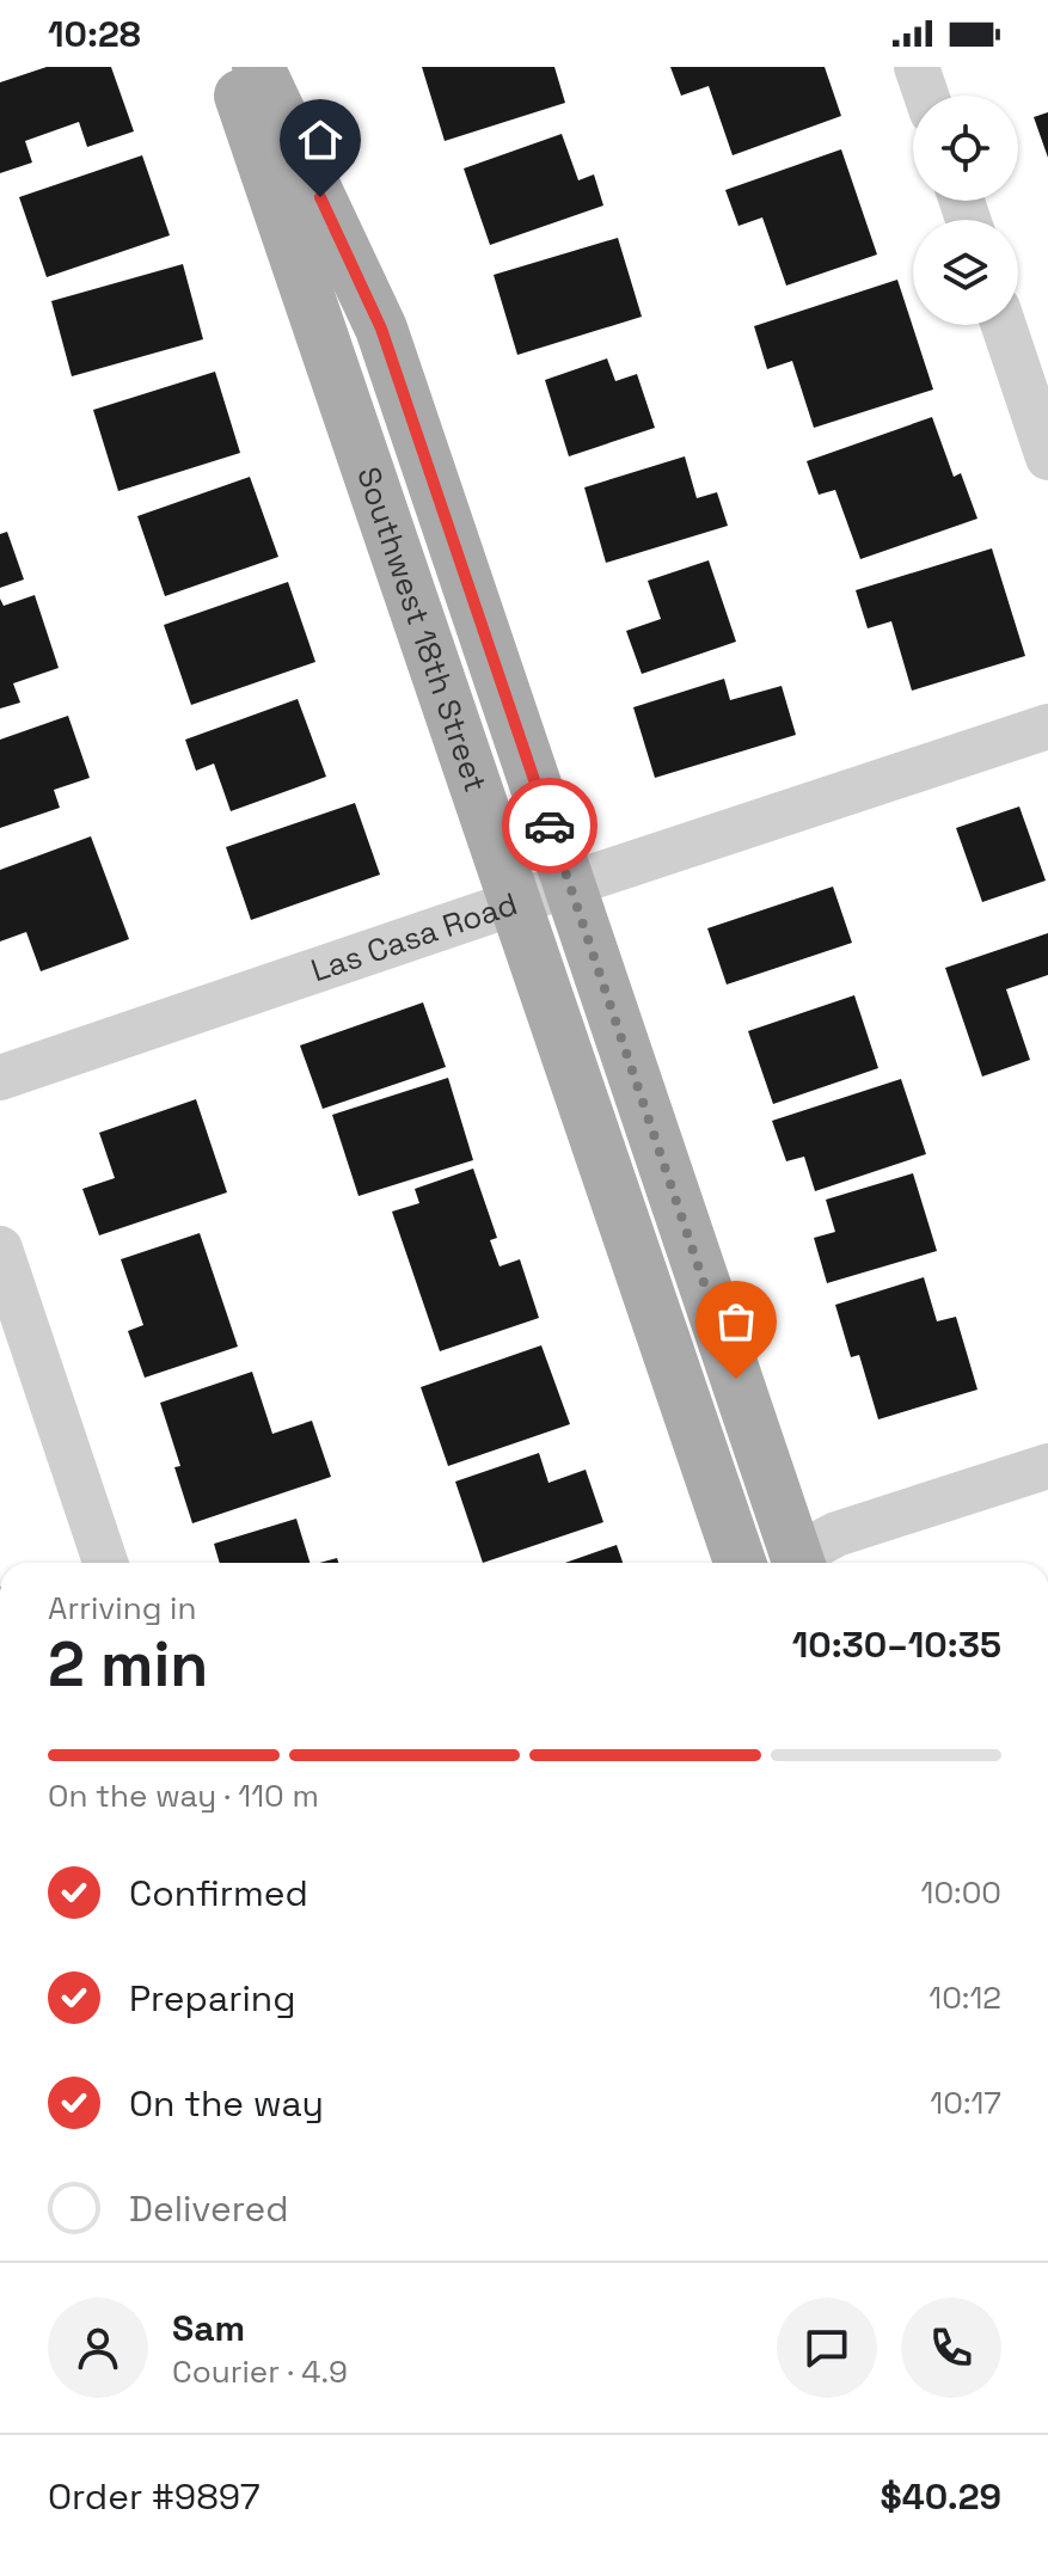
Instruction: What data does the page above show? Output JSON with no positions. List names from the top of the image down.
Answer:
{
  "streets": {
    "main road": ["Southwest 18th Street"],
    "street": ["Las Casa Road"]
  },
  "crossings": [
    ["Southwest 18th Street", "Las Casa Road"]
  ],
  "page": {
    "status": "10:28",
    "heading": ["2 min", "Arriving in", "10:30–10:35"],
    "panel": [
      "Sam",
      "Courier · 4.9",
      "Order #9897",
      "$40.29"
    ],
    "bar": "On the way · 110 m",
    "list": [
      ["Confirmed", "10:00"],
      ["Preparing", "10:12"],
      ["On the way", "10:17"],
      "Delivered"
    ]
  }
}
